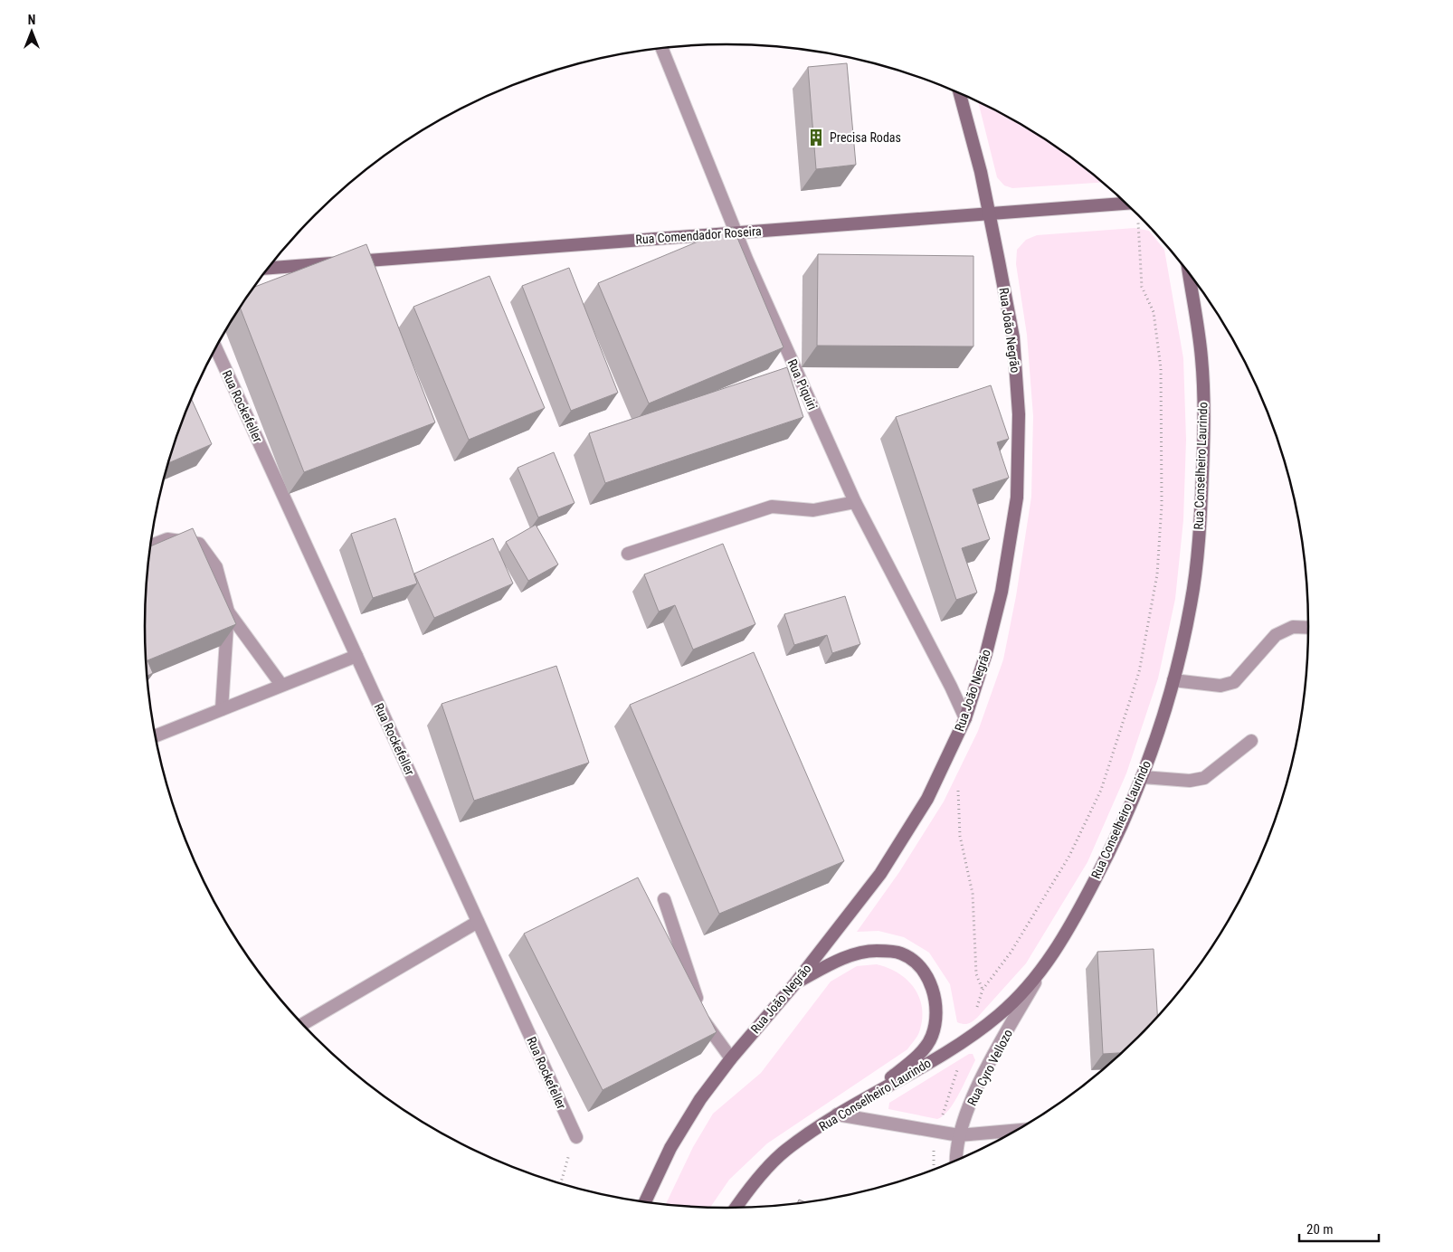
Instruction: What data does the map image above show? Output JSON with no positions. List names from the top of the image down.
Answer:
{
  "streets": {
    "main road": ["Rua Comendador Roseira", "Rua João Negrão", "Rua Conselheiro Laurindo"],
    "street": ["Rua Piquiri", "Rua Rockefeller", "Rua Cyro Vellozo"]
  },
  "crossings": [
    ["Rua Comendador Roseira", "Rua João Negrão"],
    ["Rua Comendador Roseira", "Rua Piquiri"],
    ["Rua João Negrão", "Rua Piquiri"],
    ["Rua Conselheiro Laurindo", "Rua Cyro Vellozo"]
  ],
  "places": {
    "building": ["Precisa Rodas"]
  },
  "scale_bar": "20 m",
  "north": "top"
}
